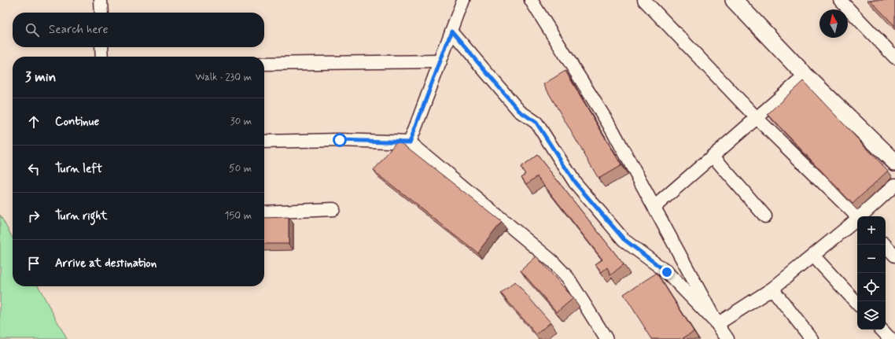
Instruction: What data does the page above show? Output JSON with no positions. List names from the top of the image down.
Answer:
{
  "north": "top",
  "page": {
    "search": "Search here",
    "heading": ["3 min", "Walk · 230 m"],
    "list": [
      ["Continue", "30 m"],
      ["Turn left", "50 m"],
      ["Turn right", "150 m"],
      "Arrive at destination"
    ],
    "map_buttons": ["+", "−"]
  }
}
